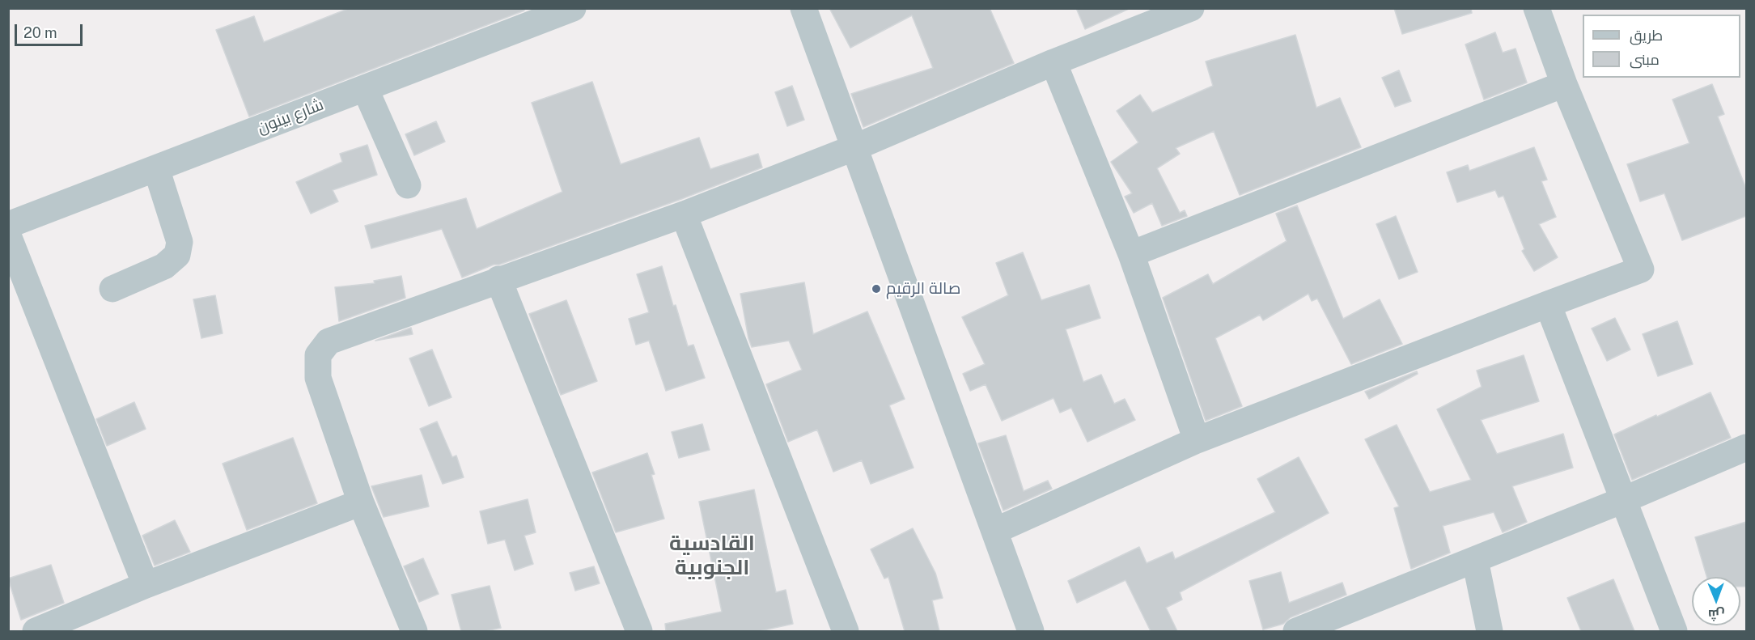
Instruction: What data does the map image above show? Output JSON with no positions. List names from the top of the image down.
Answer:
{
  "streets": {
    "street": ["شارع بينون"]
  },
  "districts": ["القادسية الجنوبية"],
  "places": ["صالة الرقيم"],
  "legend": ["طريق", "مبنى"],
  "scale_bar": "20 m",
  "north": "bottom"
}
